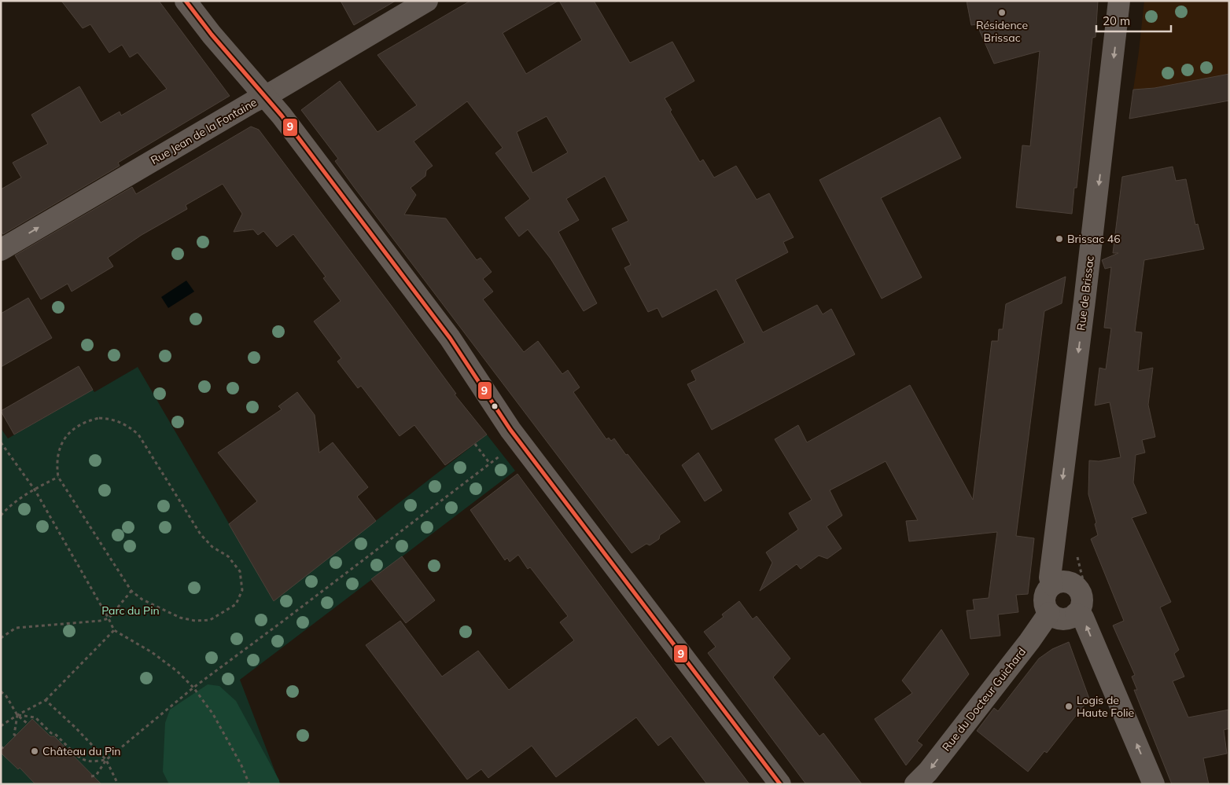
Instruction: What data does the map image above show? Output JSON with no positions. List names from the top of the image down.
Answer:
{
  "streets": {
    "street": ["Rue Jean de la Fontaine", "Rue de Brissac", "Rue du Docteur Guichard"]
  },
  "crossings": [
    ["Rue de Brissac", "Rue du Docteur Guichard"]
  ],
  "one_way": ["Rue Jean de la Fontaine", "Rue de Brissac", "Rue du Docteur Guichard"],
  "parks": ["Parc du Pin"],
  "places": [
    "Résidence Brissac",
    "Brissac 46",
    "Logis de Haute Folie",
    "Château du Pin"
  ],
  "lines": ["transit line 9"],
  "scale_bar": "20 m"
}
